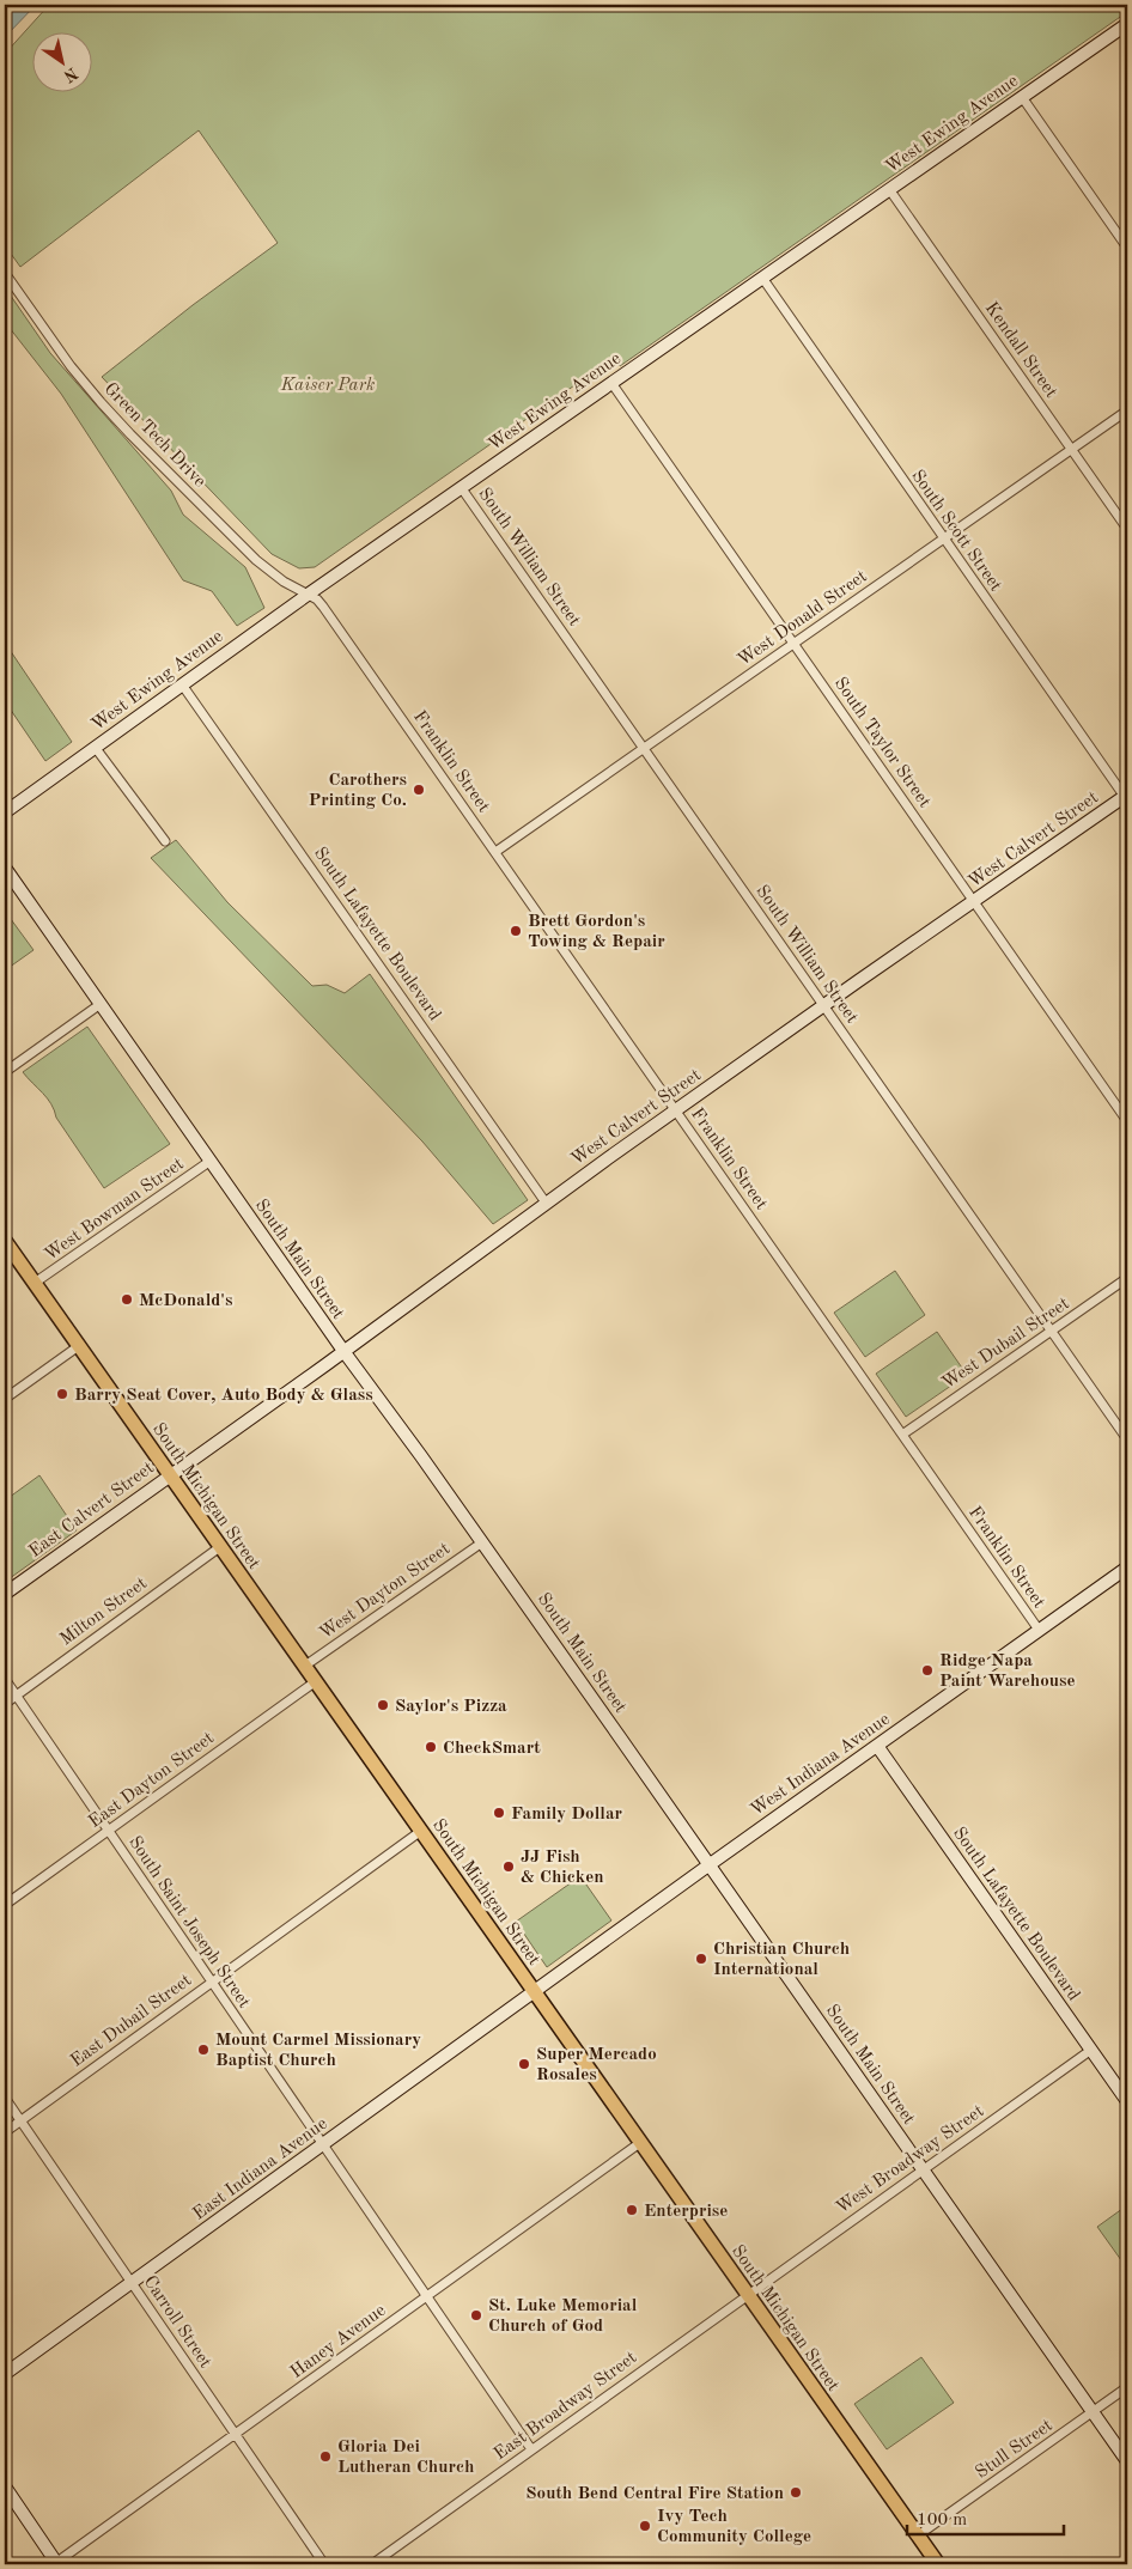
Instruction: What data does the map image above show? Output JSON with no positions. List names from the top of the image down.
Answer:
{
  "streets": {
    "main road": ["South Michigan Street"],
    "street": [
      "West Ewing Avenue",
      "Kendall Street",
      "Green Tech Drive",
      "South Scott Street",
      "South William Street",
      "West Donald Street",
      "South Taylor Street",
      "Franklin Street",
      "West Calvert Street",
      "South Lafayette Boulevard",
      "West Bowman Street",
      "South Main Street",
      "West Dubail Street",
      "East Calvert Street",
      "West Dayton Street",
      "Milton Street",
      "West Indiana Avenue",
      "East Dayton Street",
      "South Saint Joseph Street",
      "East Dubail Street",
      "West Broadway Street",
      "East Indiana Avenue",
      "Carroll Street",
      "Haney Avenue",
      "East Broadway Street",
      "Stull Street"
    ]
  },
  "crossings": [
    ["West Ewing Avenue", "Kendall Street"],
    ["West Ewing Avenue", "Green Tech Drive"],
    ["West Ewing Avenue", "South Scott Street"],
    ["West Ewing Avenue", "South William Street"],
    ["West Ewing Avenue", "South Taylor Street"],
    ["West Ewing Avenue", "Franklin Street"],
    ["West Ewing Avenue", "South Lafayette Boulevard"],
    ["Kendall Street", "West Donald Street"],
    ["Green Tech Drive", "Franklin Street"],
    ["South Scott Street", "West Donald Street"],
    ["South Scott Street", "West Calvert Street"],
    ["South William Street", "West Donald Street"],
    ["South William Street", "West Calvert Street"],
    ["South William Street", "West Dubail Street"],
    ["West Donald Street", "South Taylor Street"],
    ["West Donald Street", "Franklin Street"],
    ["South Taylor Street", "West Calvert Street"],
    ["Franklin Street", "West Calvert Street"],
    ["Franklin Street", "West Dubail Street"],
    ["Franklin Street", "West Indiana Avenue"],
    ["West Calvert Street", "South Lafayette Boulevard"],
    ["West Calvert Street", "South Main Street"],
    ["West Calvert Street", "South Michigan Street"],
    ["West Calvert Street", "East Calvert Street"],
    ["South Lafayette Boulevard", "West Indiana Avenue"],
    ["South Lafayette Boulevard", "West Broadway Street"],
    ["West Bowman Street", "South Main Street"],
    ["West Bowman Street", "South Michigan Street"],
    ["South Main Street", "West Dayton Street"],
    ["South Main Street", "West Indiana Avenue"],
    ["South Main Street", "West Broadway Street"],
    ["South Main Street", "Stull Street"],
    ["South Michigan Street", "East Calvert Street"],
    ["South Michigan Street", "West Dayton Street"],
    ["South Michigan Street", "Milton Street"],
    ["South Michigan Street", "West Indiana Avenue"],
    ["South Michigan Street", "East Dayton Street"],
    ["South Michigan Street", "East Dubail Street"],
    ["South Michigan Street", "West Broadway Street"],
    ["South Michigan Street", "East Indiana Avenue"],
    ["South Michigan Street", "Haney Avenue"],
    ["South Michigan Street", "East Broadway Street"],
    ["South Michigan Street", "Stull Street"],
    ["Milton Street", "South Saint Joseph Street"],
    ["West Indiana Avenue", "East Indiana Avenue"],
    ["East Dayton Street", "South Saint Joseph Street"],
    ["South Saint Joseph Street", "East Dubail Street"],
    ["South Saint Joseph Street", "East Indiana Avenue"],
    ["South Saint Joseph Street", "Haney Avenue"],
    ["South Saint Joseph Street", "East Broadway Street"],
    ["East Dubail Street", "Carroll Street"],
    ["West Broadway Street", "East Broadway Street"],
    ["East Indiana Avenue", "Carroll Street"],
    ["Carroll Street", "Haney Avenue"]
  ],
  "parks": ["Kaiser Park"],
  "places": [
    "Carothers Printing Co.",
    "Brett Gordon's Towing & Repair",
    "McDonald's",
    "Barry Seat Cover, Auto Body & Glass",
    "Ridge Napa Paint Warehouse",
    "Saylor's Pizza",
    "CheckSmart",
    "Family Dollar",
    "JJ Fish & Chicken",
    "Christian Church International",
    "Mount Carmel Missionary Baptist Church",
    "Super Mercado Rosales",
    "Enterprise",
    "St. Luke Memorial Church of God",
    "Gloria Dei Lutheran Church",
    "South Bend Central Fire Station",
    "Ivy Tech Community College"
  ],
  "scale_bar": "100 m",
  "north": "bottom right"
}
